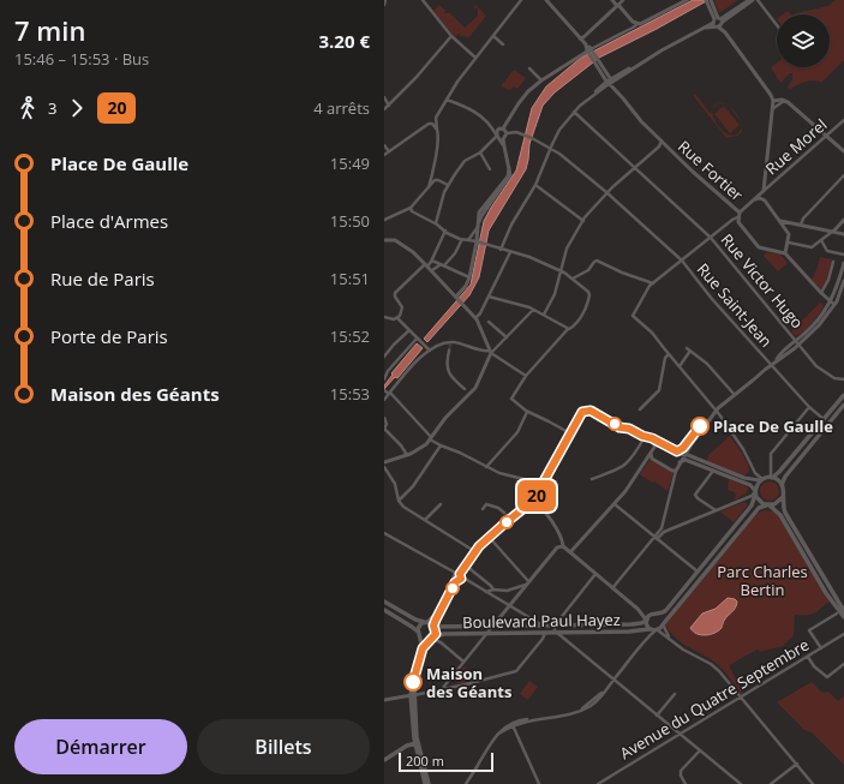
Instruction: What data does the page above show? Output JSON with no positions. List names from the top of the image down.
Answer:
{
  "streets": {
    "main road": ["Boulevard Paul Hayez"],
    "street": [
      "Rue Morel",
      "Rue Fortier",
      "Rue Victor Hugo",
      "Rue Saint-Jean",
      "Avenue du Quatre Septembre"
    ]
  },
  "parks": ["Parc Charles Bertin"],
  "places": ["Place De Gaulle", "Maison des Géants"],
  "lines": ["bus line 20"],
  "scale_bar": "200 m",
  "page": {
    "heading": ["7 min", "15:46 – 15:53 · Bus", "3.20 €"],
    "on_map": "20",
    "legs": ["3", "20", "4 arrêts"],
    "list": [
      {
        "name": "Place De Gaulle",
        "value": "15:49"
      },
      {
        "name": "Place d'Armes",
        "value": "15:50"
      },
      {
        "name": "Rue de Paris",
        "value": "15:51"
      },
      {
        "name": "Porte de Paris",
        "value": "15:52"
      },
      {
        "name": "Maison des Géants",
        "value": "15:53"
      }
    ],
    "buttons": ["Démarrer", "Billets"],
    "scale": "200 m"
  }
}
